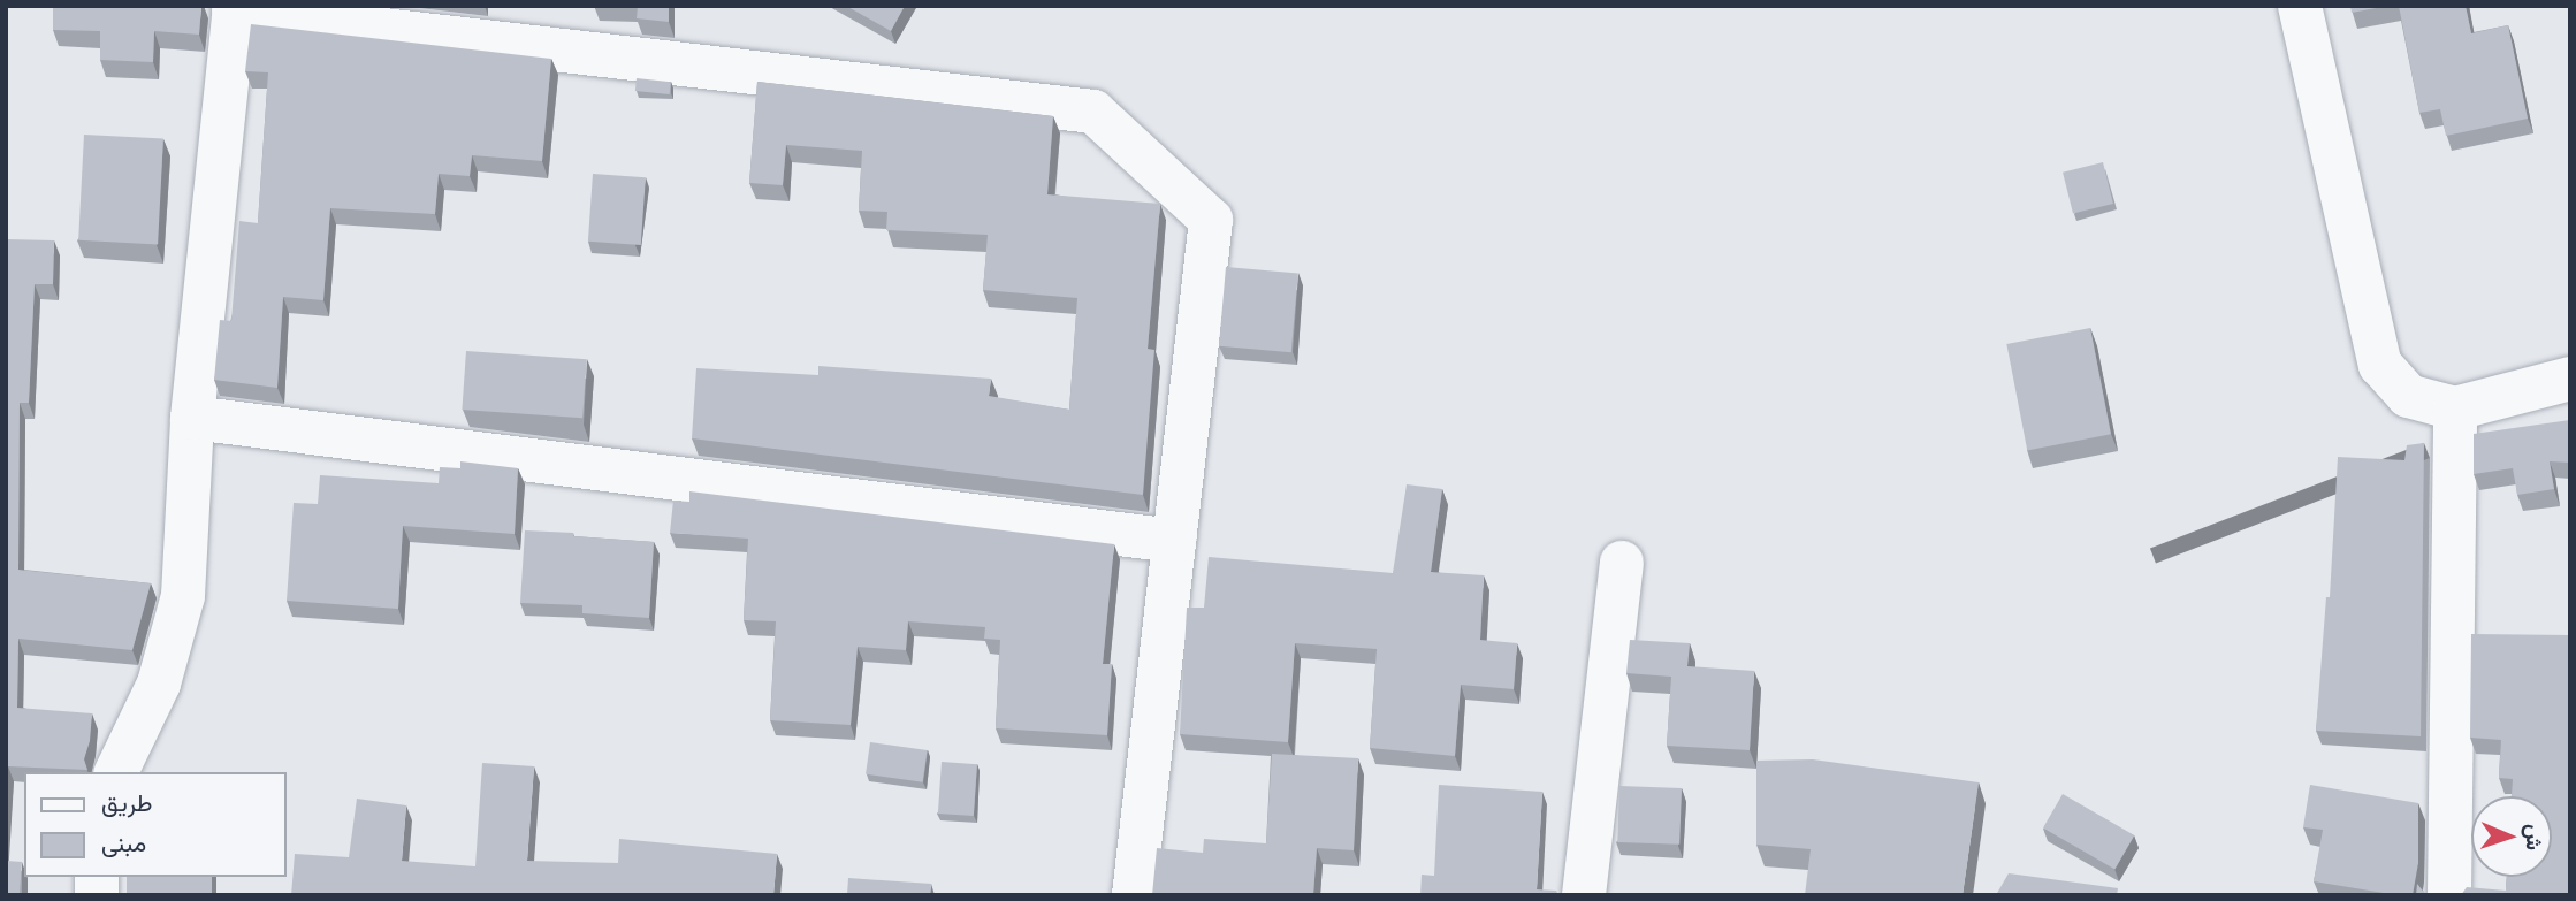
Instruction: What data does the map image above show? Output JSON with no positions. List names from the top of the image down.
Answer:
{
  "legend": ["طريق", "مبنى"],
  "north": "right"
}
